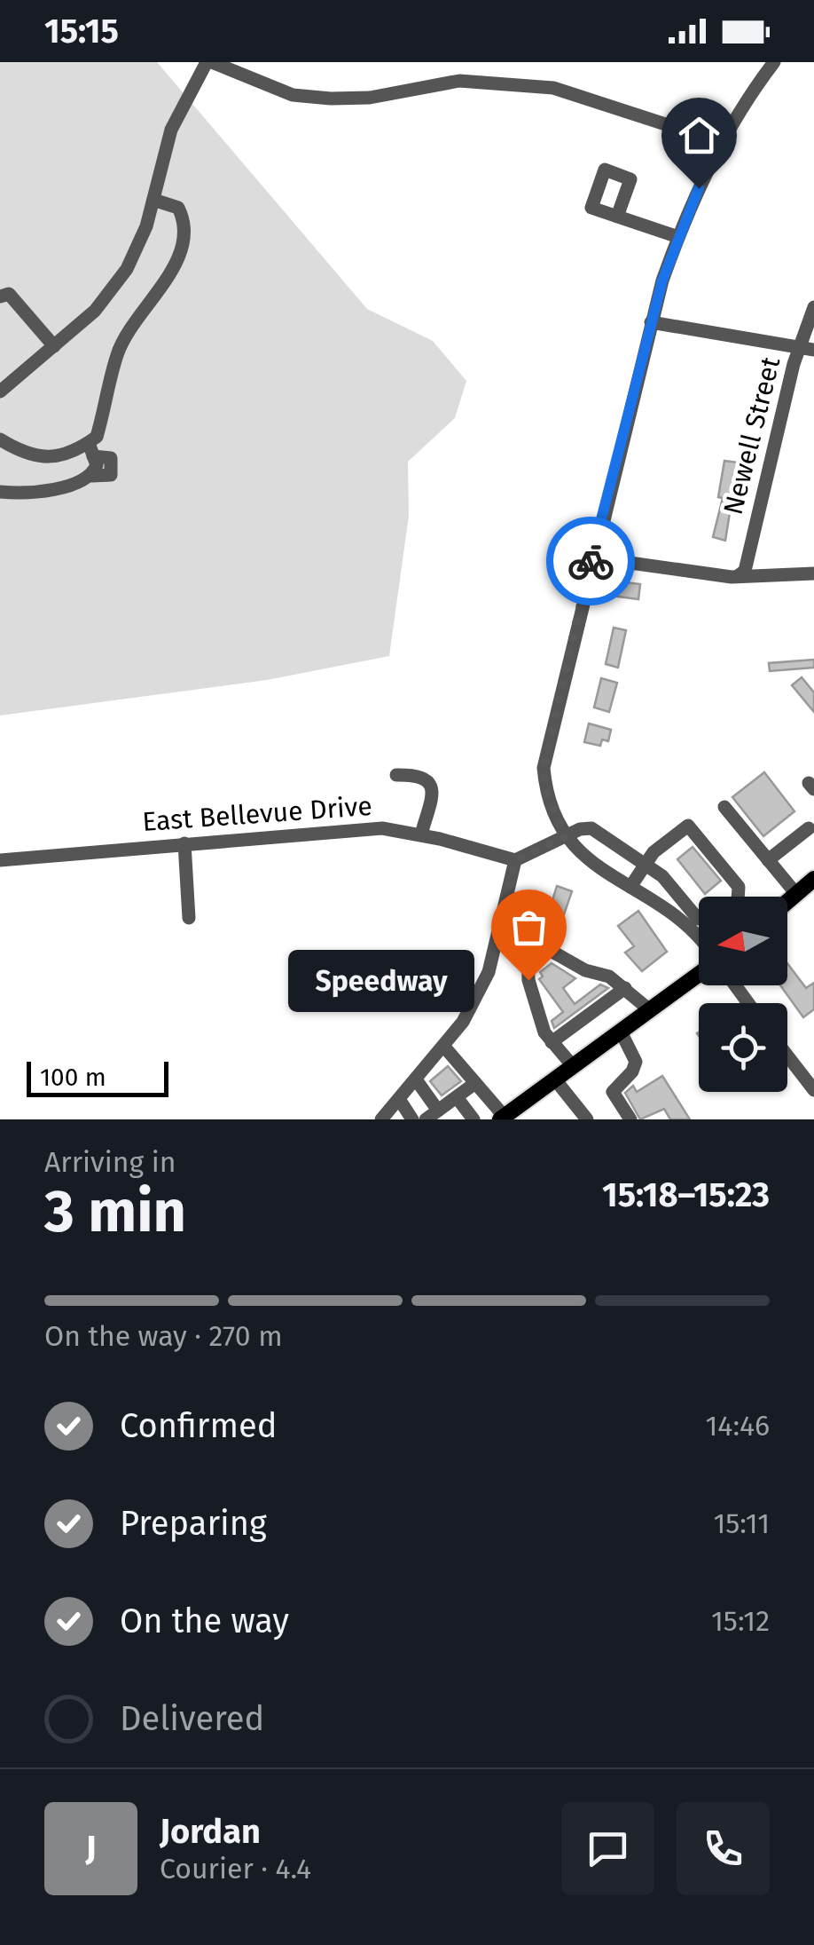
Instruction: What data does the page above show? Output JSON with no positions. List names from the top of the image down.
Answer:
{
  "streets": {
    "street": ["Newell Street", "East Bellevue Drive"]
  },
  "places": ["Speedway"],
  "scale_bar": "100 m",
  "north": "left",
  "page": {
    "status": "15:15",
    "bubble": "Speedway",
    "scale": "100 m",
    "heading": ["3 min", "Arriving in", "15:18–15:23"],
    "panel": ["Jordan", "Courier · 4.4"],
    "bar": "On the way · 270 m",
    "list": [
      ["Confirmed", "14:46"],
      ["Preparing", "15:11"],
      ["On the way", "15:12"],
      "Delivered"
    ],
    "round": "J"
  }
}
